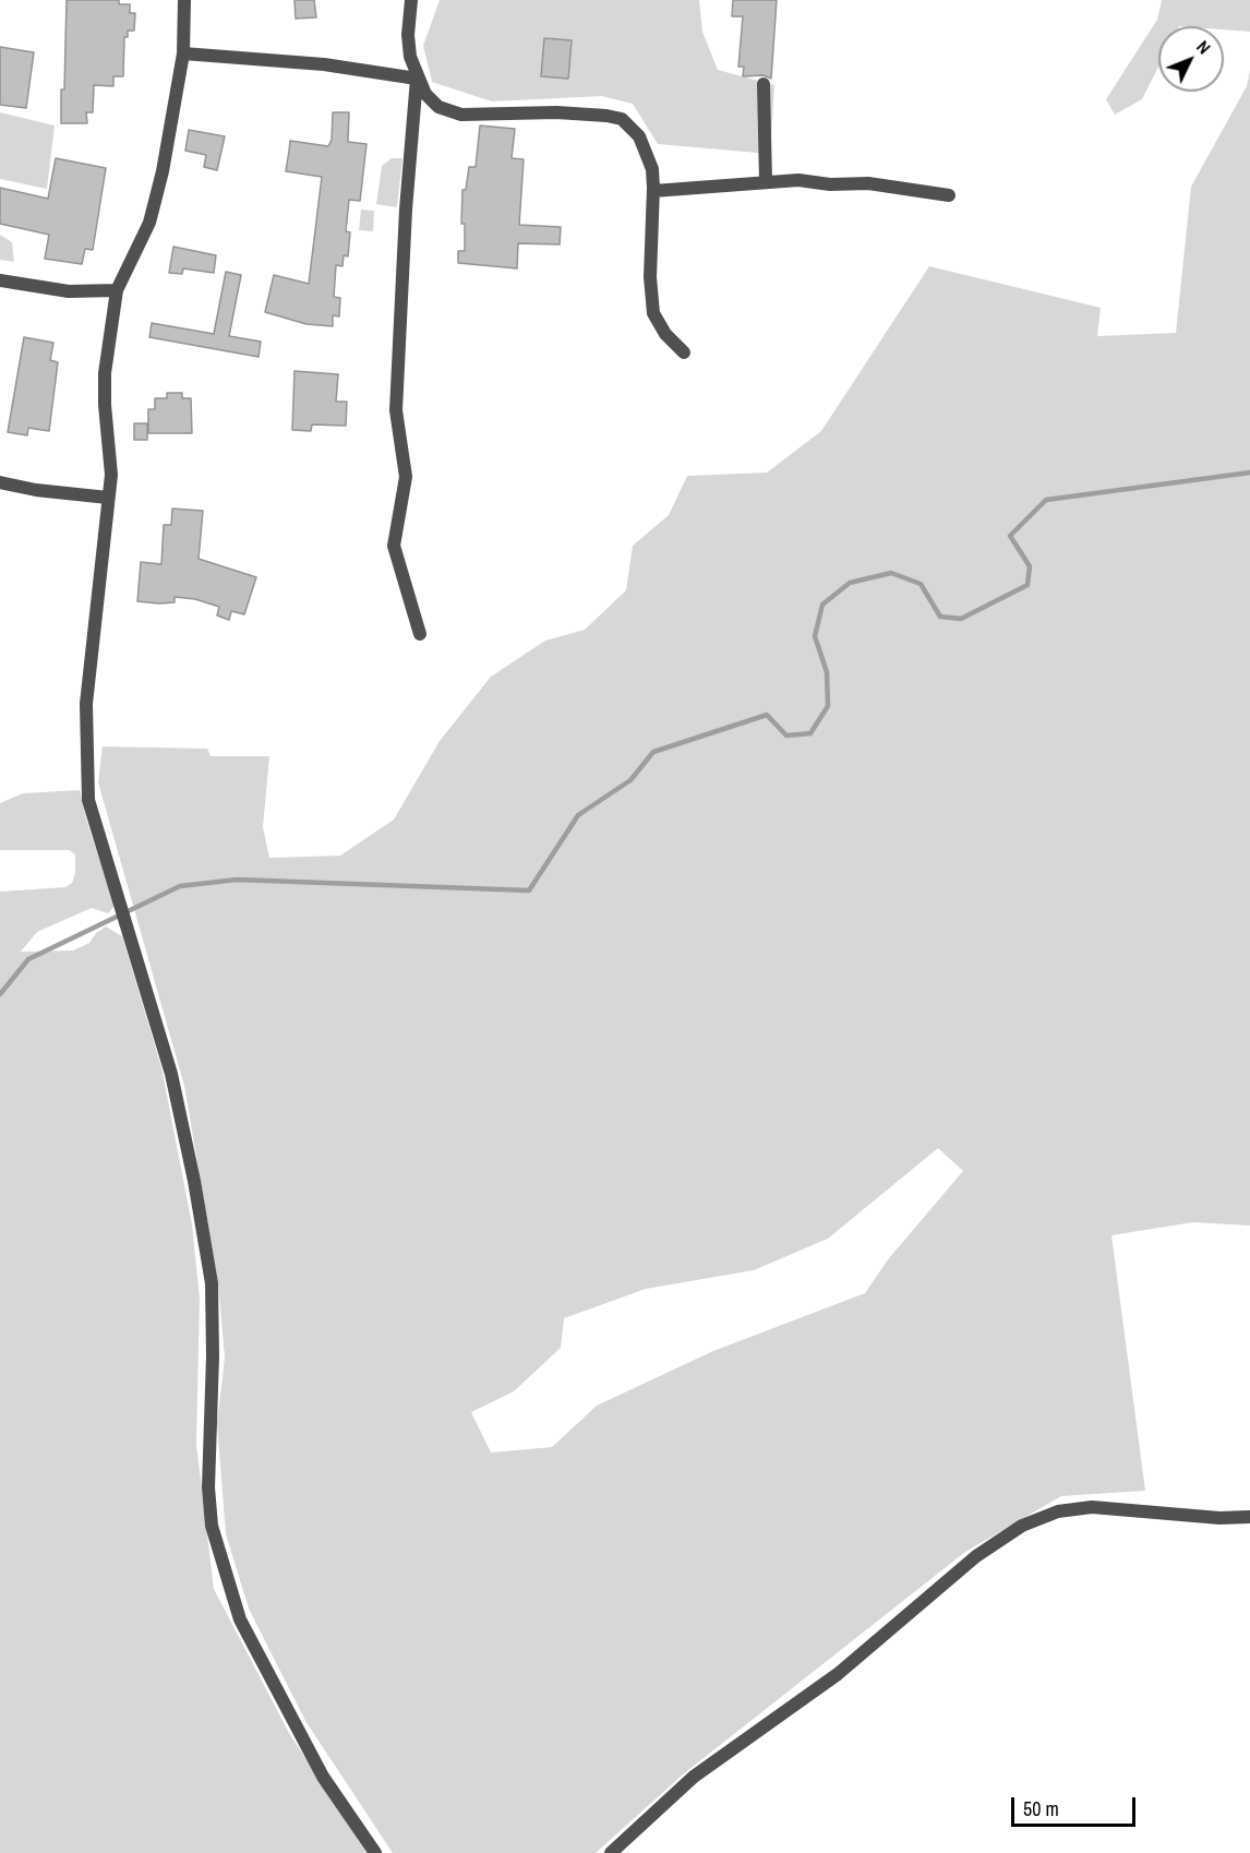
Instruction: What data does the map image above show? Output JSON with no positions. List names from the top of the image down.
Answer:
{
  "scale_bar": "50 m",
  "north": "top right"
}
